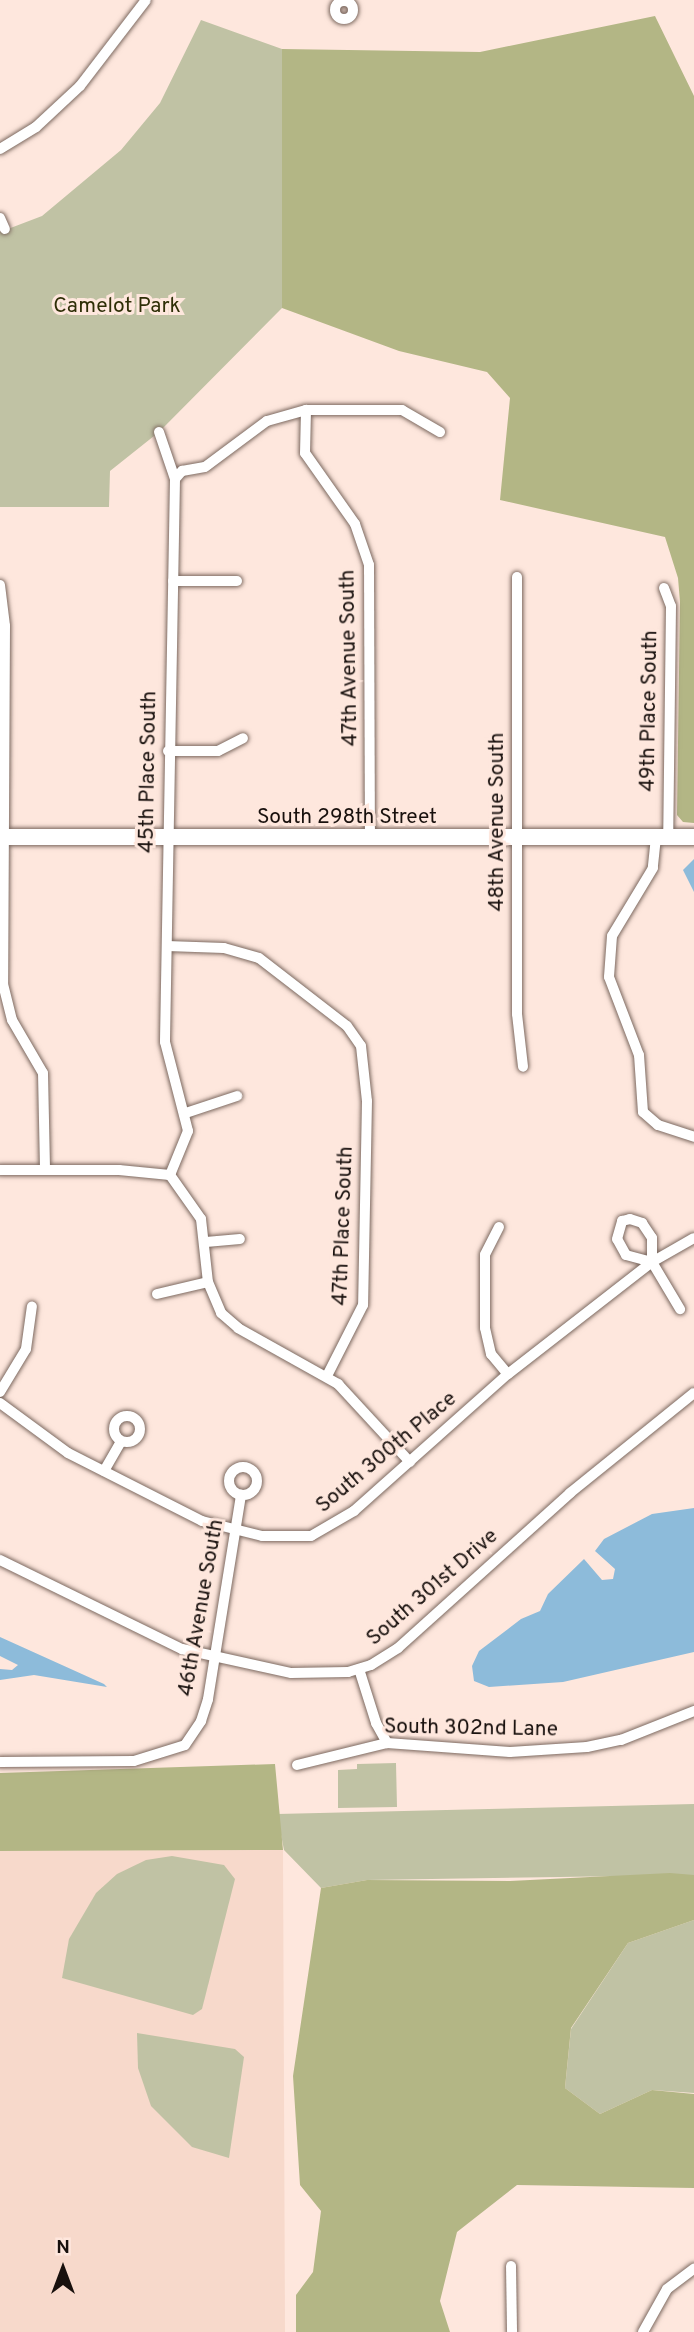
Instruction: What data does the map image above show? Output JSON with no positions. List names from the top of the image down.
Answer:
{
  "streets": {
    "street": [
      "47th Avenue South",
      "49th Place South",
      "45th Place South",
      "South 298th Street",
      "48th Avenue South",
      "47th Place South",
      "South 300th Place",
      "South 301st Drive",
      "46th Avenue South",
      "South 302nd Lane"
    ]
  },
  "crossings": [
    ["47th Avenue South", "South 298th Street"],
    ["49th Place South", "South 298th Street"],
    ["45th Place South", "South 298th Street"],
    ["45th Place South", "47th Place South"],
    ["South 298th Street", "48th Avenue South"],
    ["South 300th Place", "46th Avenue South"],
    ["South 301st Drive", "46th Avenue South"]
  ],
  "parks": ["Camelot Park"],
  "north": "top"
}
